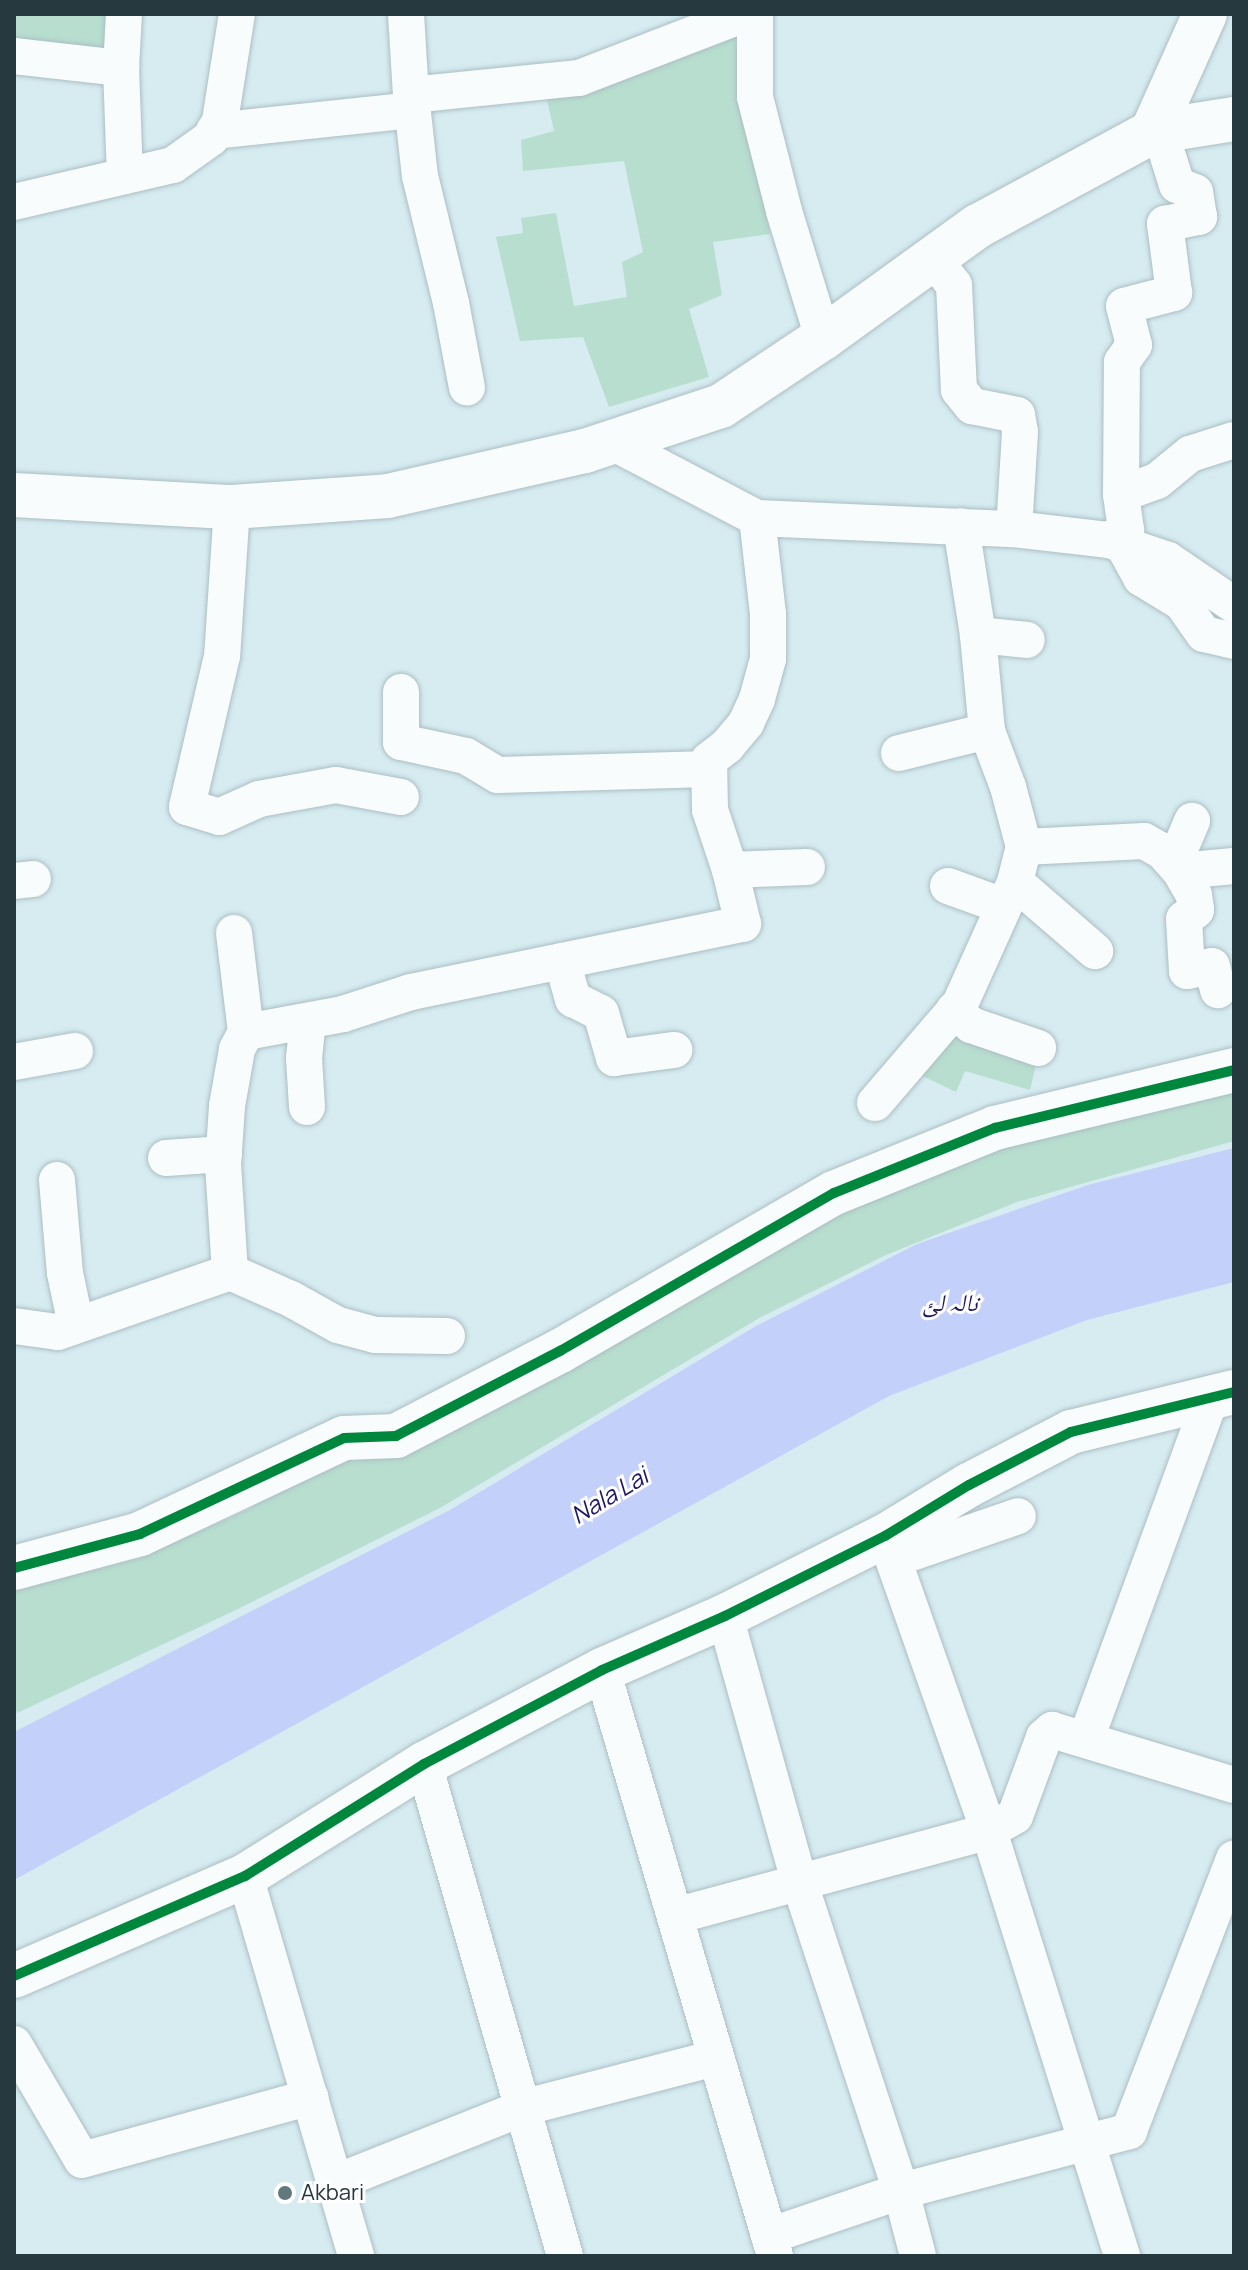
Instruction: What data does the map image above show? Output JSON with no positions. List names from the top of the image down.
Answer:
{
  "water": ["نالہ لئ", "Nala Lai"],
  "places": ["Akbari"]
}
